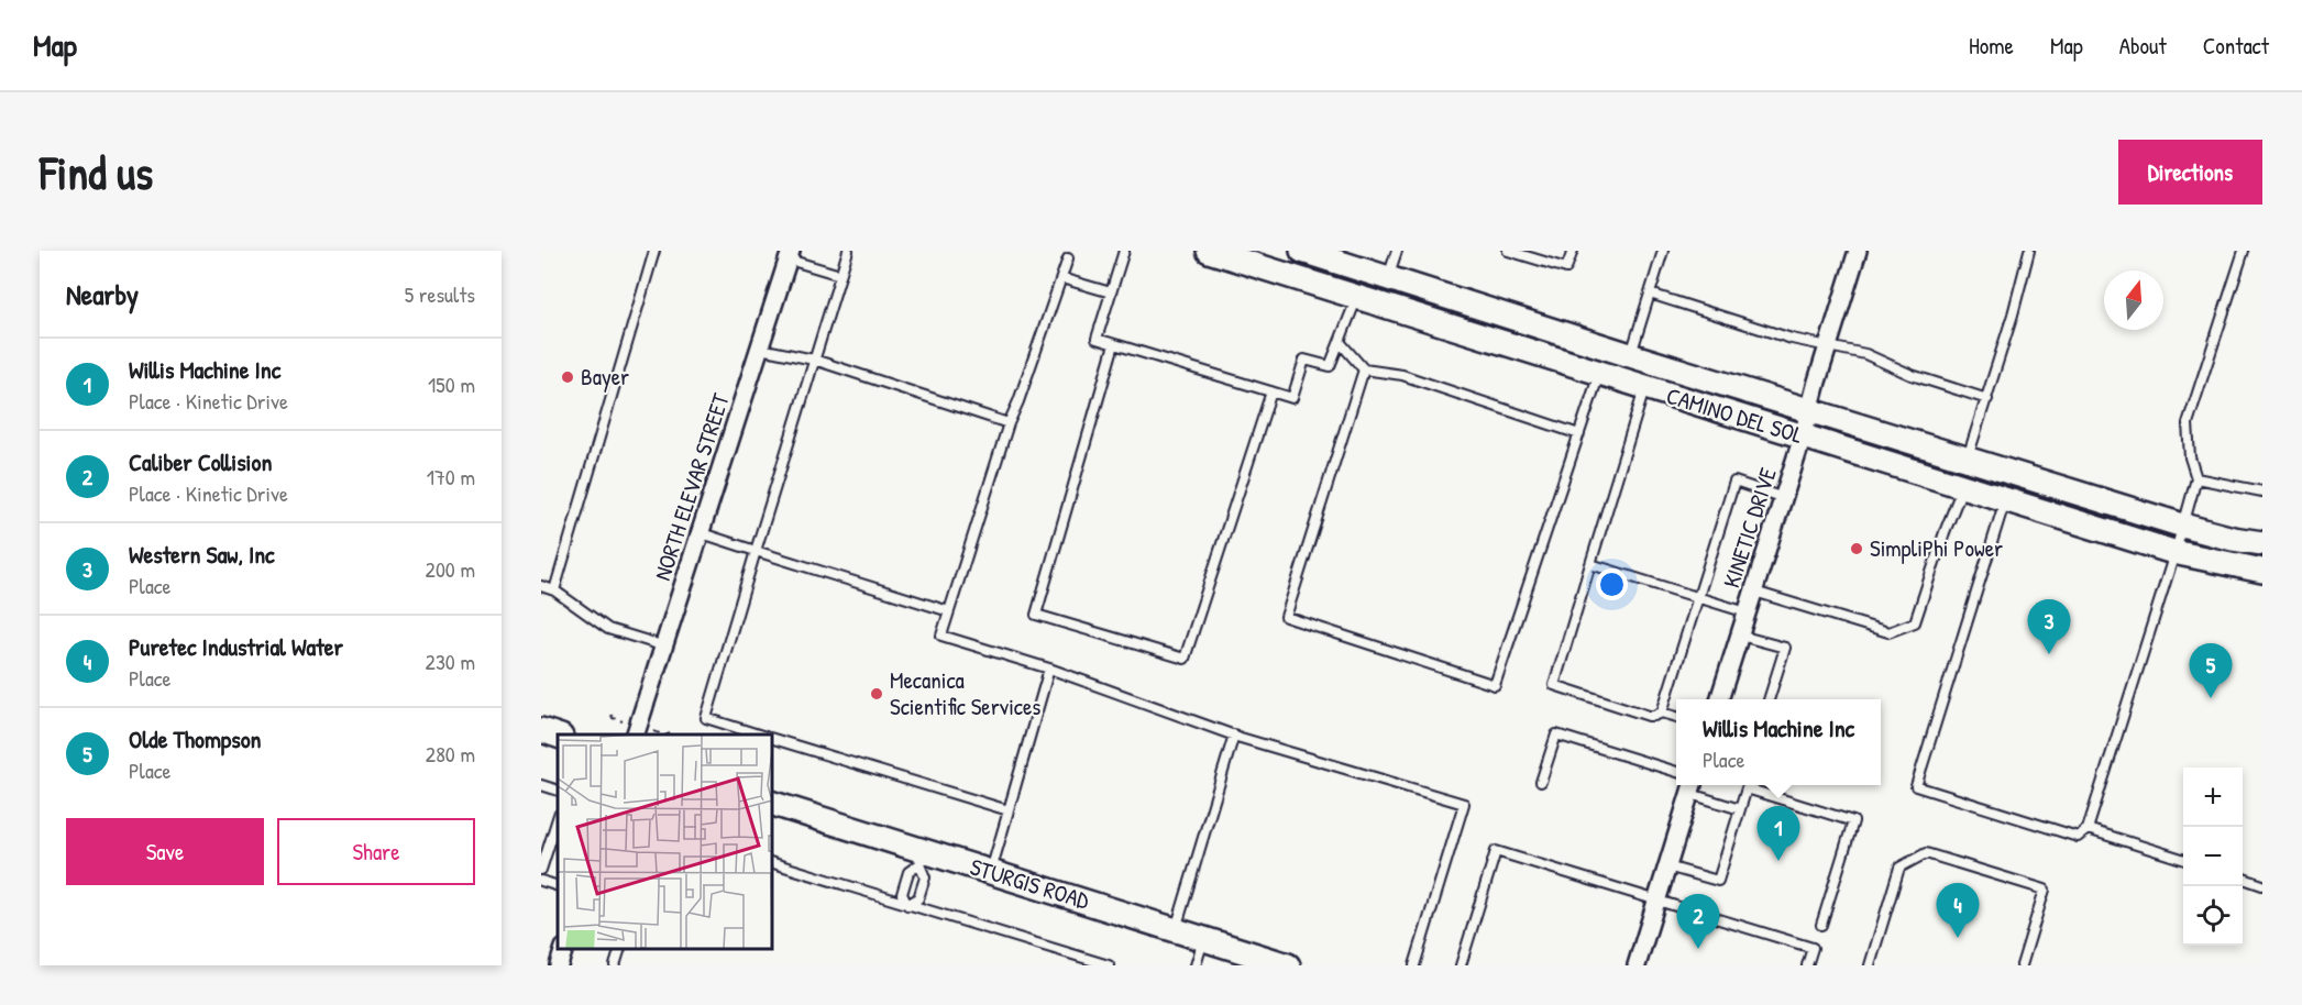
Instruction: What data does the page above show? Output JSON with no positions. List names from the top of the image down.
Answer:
{
  "streets": {
    "street": [
      "CAMINO DEL SOL",
      "NORTH ELEVAR STREET",
      "KINETIC DRIVE",
      "STURGIS ROAD"
    ]
  },
  "crossings": [
    ["CAMINO DEL SOL", "KINETIC DRIVE"]
  ],
  "places": ["Bayer", "SimpliPhi Power", "Mecanica Scientific Services"],
  "north": "top",
  "page": {
    "header": "Map",
    "nav": [
      "Home",
      "Map",
      "About",
      "Contact"
    ],
    "buttons": [
      "Directions",
      ["Save", "Share"]
    ],
    "title": "Find us",
    "heading": ["Nearby", "5 results"],
    "list": [
      {
        "mark": "1",
        "name": "Willis Machine Inc",
        "note": "Place · Kinetic Drive",
        "value": "150 m"
      },
      {
        "mark": "2",
        "name": "Caliber Collision",
        "note": "Place · Kinetic Drive",
        "value": "170 m"
      },
      {
        "mark": "3",
        "name": "Western Saw, Inc",
        "note": "Place",
        "value": "200 m"
      },
      {
        "mark": "4",
        "name": "Puretec Industrial Water",
        "note": "Place",
        "value": "230 m"
      },
      {
        "mark": "5",
        "name": "Olde Thompson",
        "note": "Place",
        "value": "280 m"
      }
    ],
    "pins": [
      "3",
      "5",
      "1",
      "4",
      "2"
    ],
    "popup": ["Willis Machine Inc", "Place"],
    "map_buttons": ["+", "−"]
  }
}
